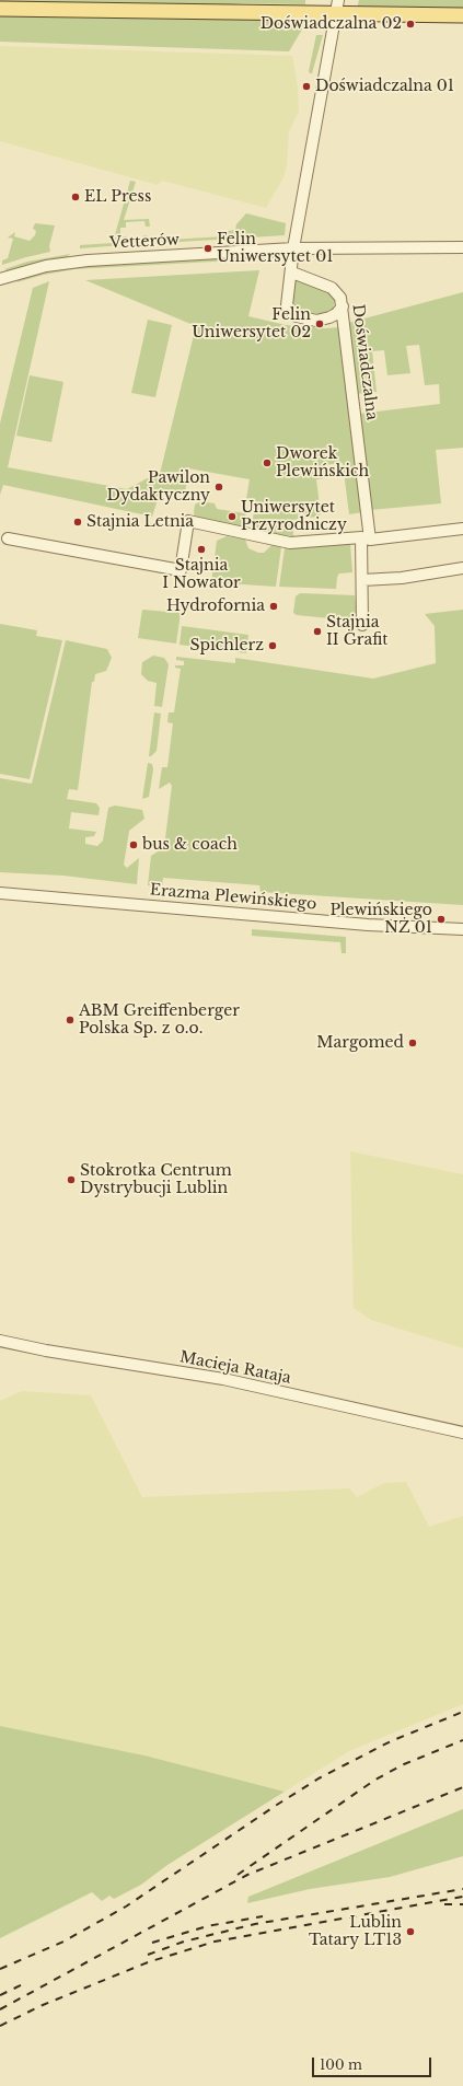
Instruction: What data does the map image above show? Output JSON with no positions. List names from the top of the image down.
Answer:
{
  "streets": {
    "street": [
      "Vetterów",
      "Doświadczalna",
      "Erazma Plewińskiego",
      "Macieja Rataja"
    ]
  },
  "places": [
    "Doświadczalna 02",
    "Doświadczalna 01",
    "EL Press",
    "Felin Uniwersytet 01",
    "Felin Uniwersytet 02",
    "Dworek Plewińskich",
    "Pawilon Dydaktyczny",
    "Uniwersytet Przyrodniczy",
    "Stajnia Letnia",
    "Stajnia I Nowator",
    "Hydrofornia",
    "Stajnia II Grafit",
    "Spichlerz",
    "bus & coach",
    "Plewińskiego NŻ 01",
    "ABM Greiffenberger Polska Sp. z o.o.",
    "Margomed",
    "Stokrotka Centrum Dystrybucji Lublin",
    "Lublin Tatary LT13"
  ],
  "scale_bar": "100 m"
}
